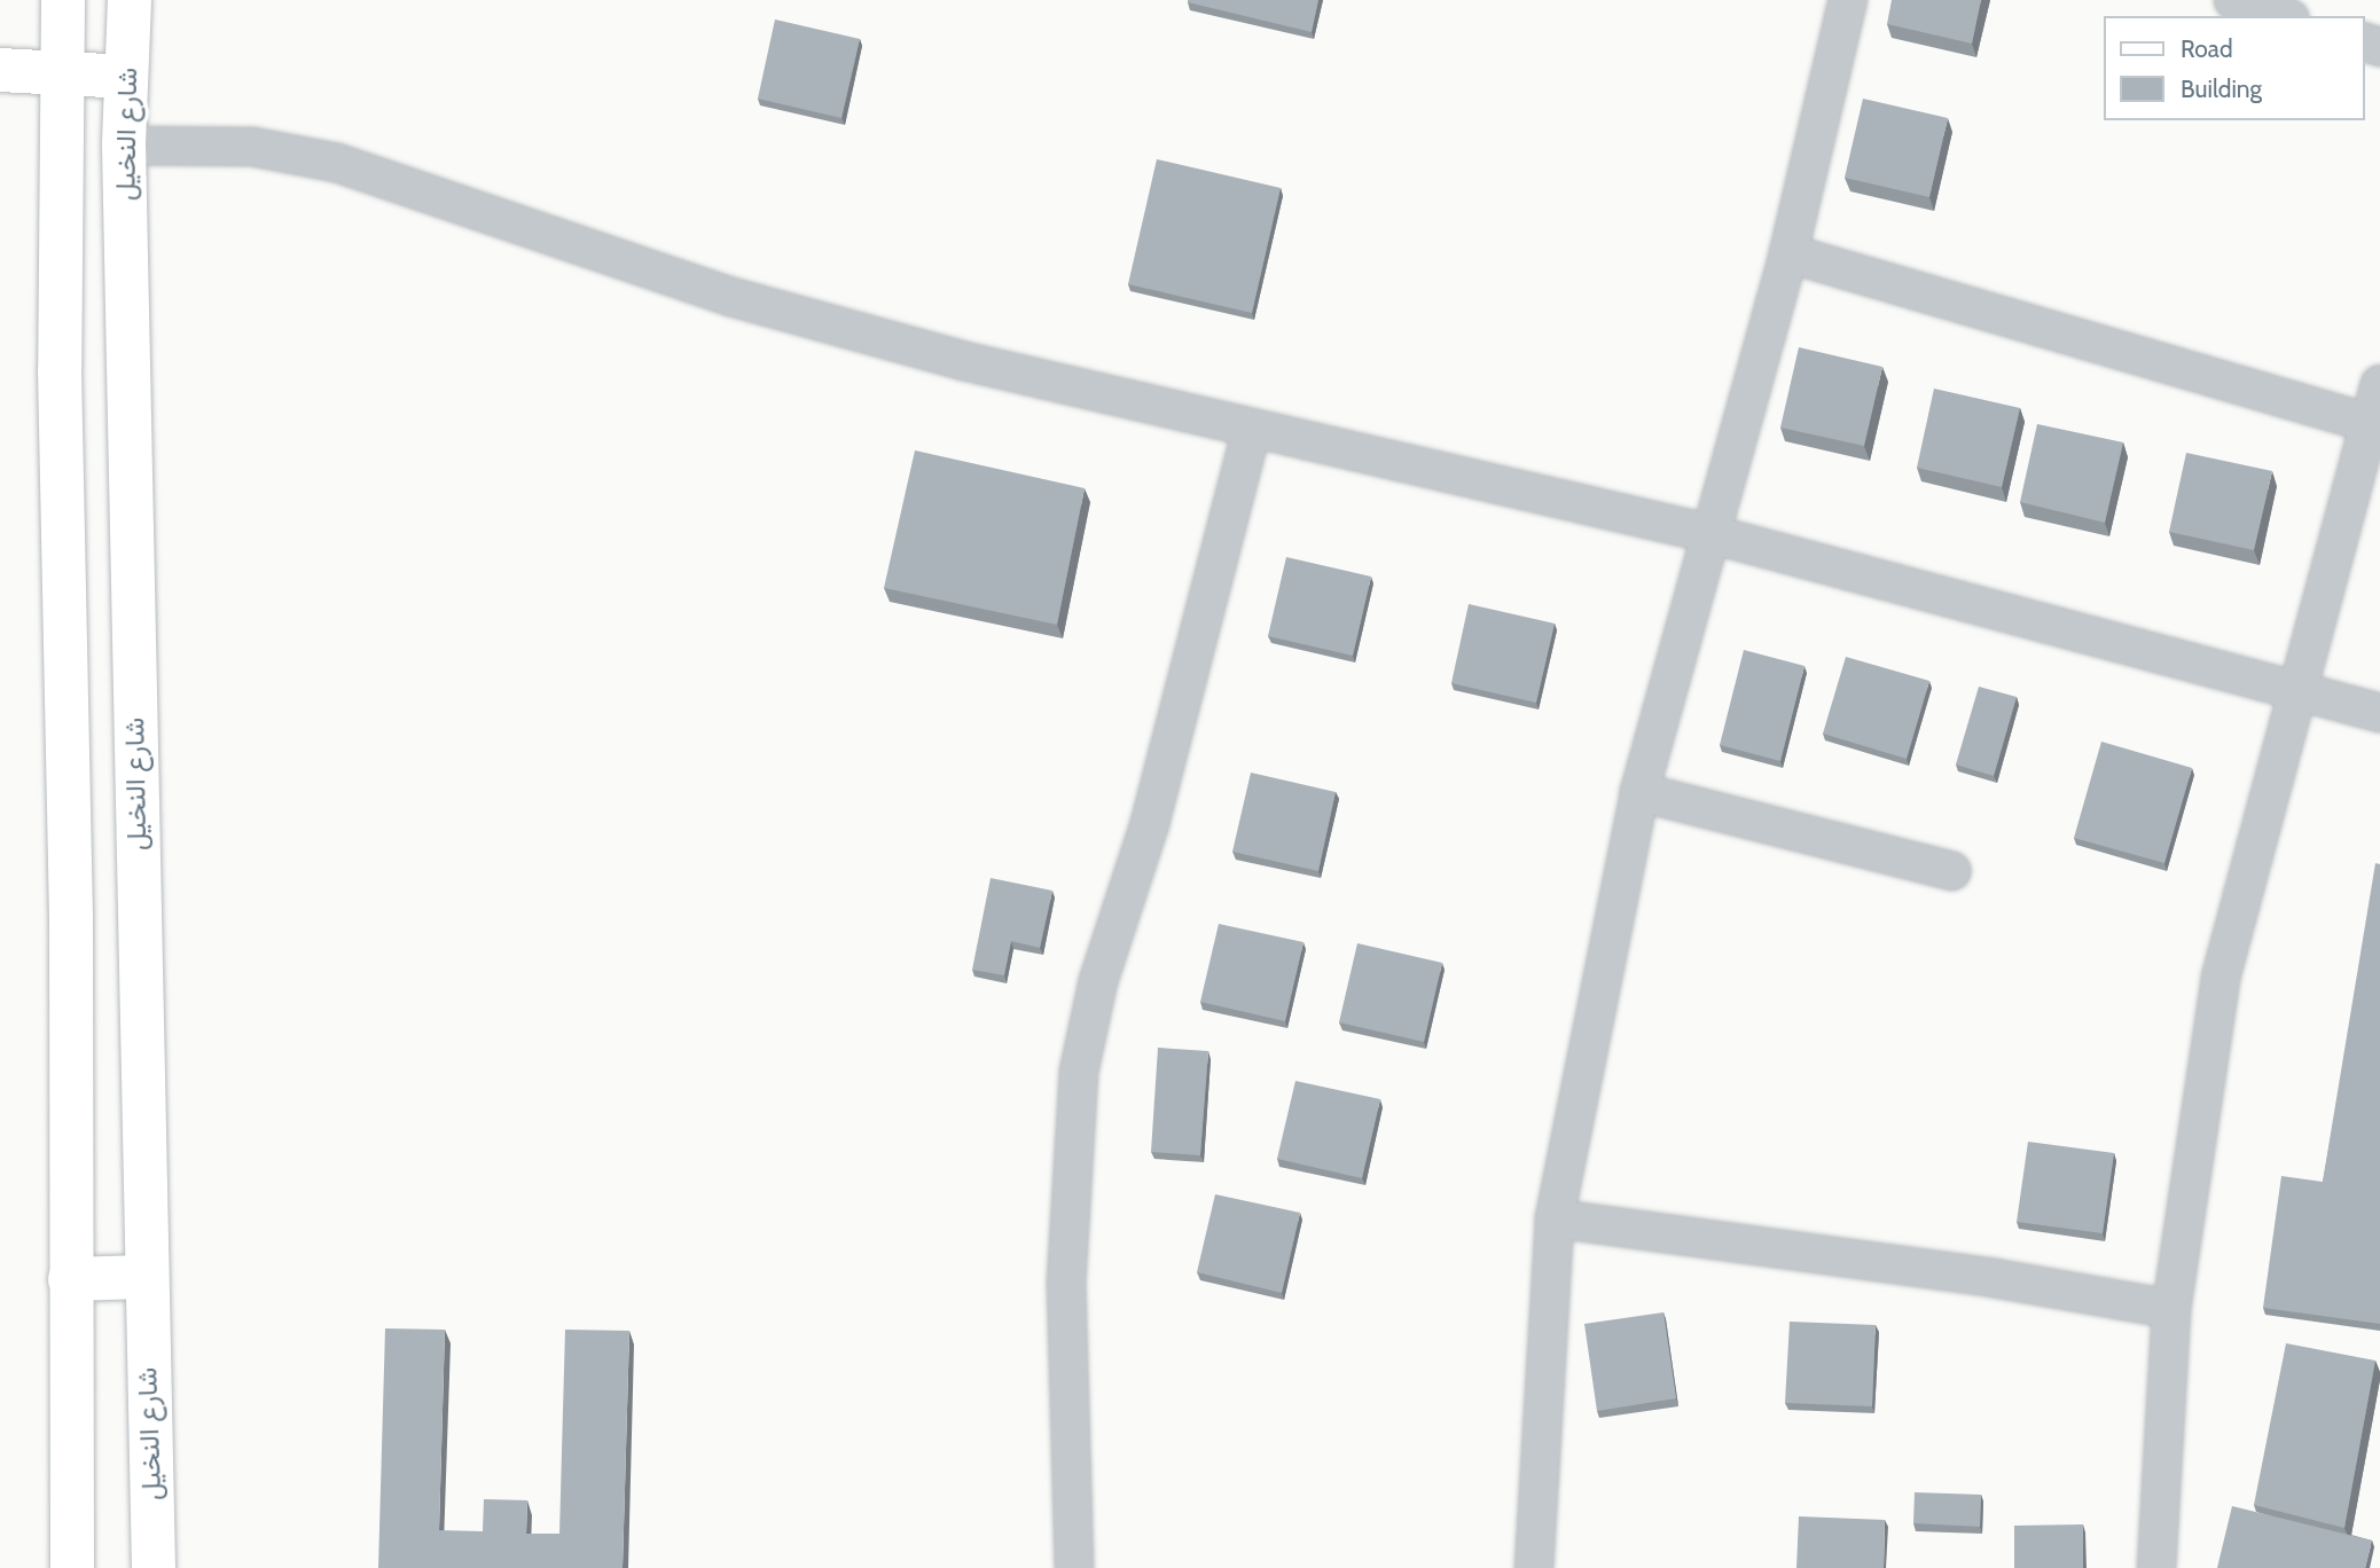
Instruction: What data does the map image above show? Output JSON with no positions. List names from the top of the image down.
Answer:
{
  "streets": {
    "main road": ["شارع النخيل"]
  },
  "legend": ["Road", "Building"]
}
